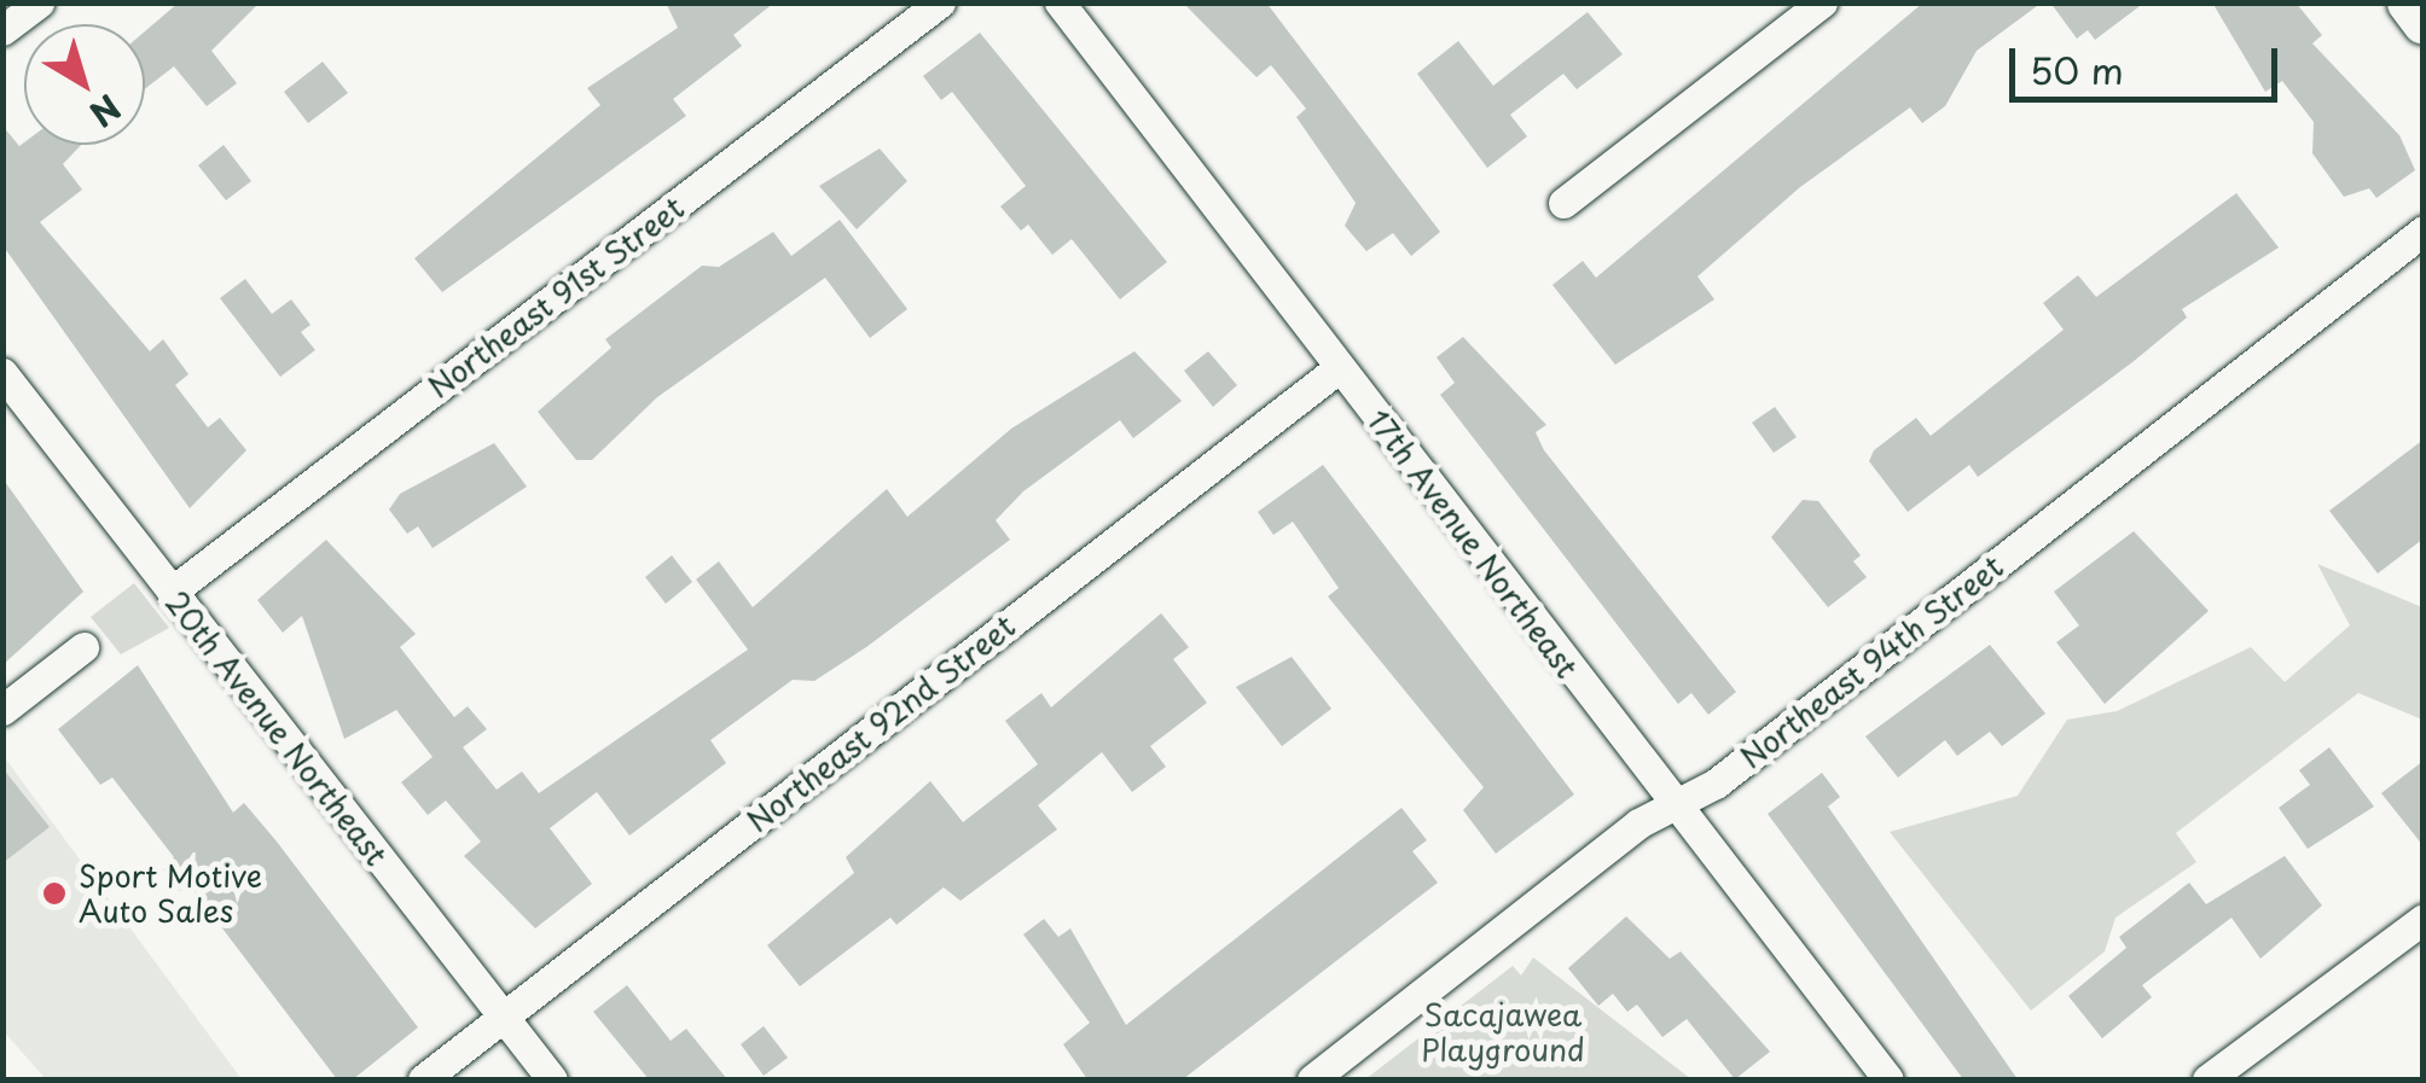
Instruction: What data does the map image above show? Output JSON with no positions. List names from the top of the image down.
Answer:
{
  "streets": {
    "street": [
      "Northeast 91st Street",
      "17th Avenue Northeast",
      "Northeast 94th Street",
      "Northeast 92nd Street",
      "20th Avenue Northeast"
    ]
  },
  "crossings": [
    ["Northeast 91st Street", "20th Avenue Northeast"],
    ["17th Avenue Northeast", "Northeast 94th Street"],
    ["17th Avenue Northeast", "Northeast 92nd Street"],
    ["Northeast 92nd Street", "20th Avenue Northeast"]
  ],
  "parks": ["Sacajawea Playground"],
  "places": ["Sport Motive Auto Sales"],
  "scale_bar": "50 m",
  "north": "bottom right"
}
